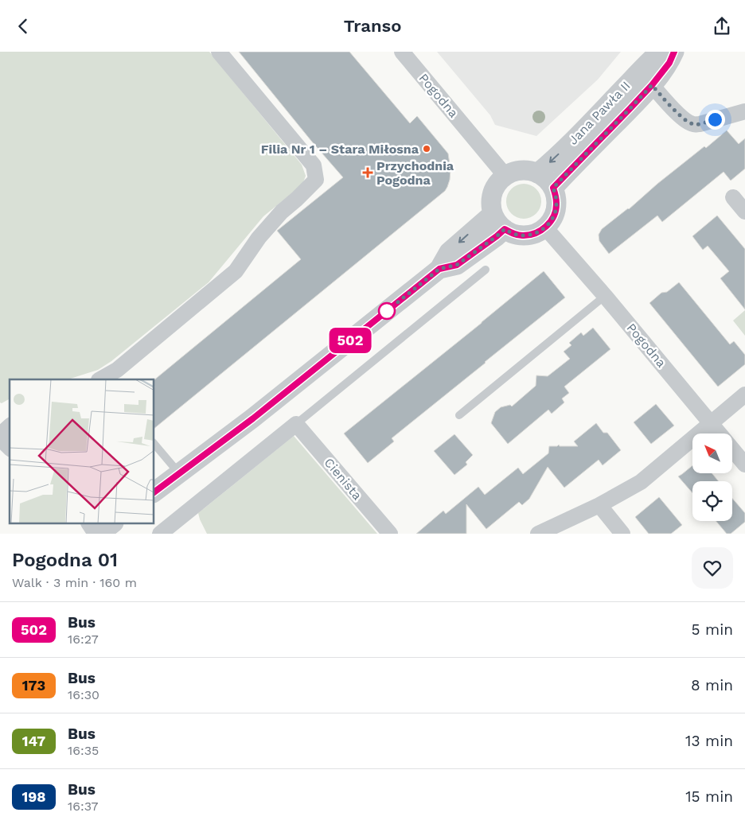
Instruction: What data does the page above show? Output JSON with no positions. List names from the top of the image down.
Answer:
{
  "streets": {
    "street": ["Pogodna", "Jana Pawła II", "Cienista"]
  },
  "crossings": [
    ["Pogodna", "Jana Pawła II"]
  ],
  "places": {
    "other": ["Filia Nr 1 – Stara Miłosna"],
    "health": ["Przychodnia Pogodna"]
  },
  "lines": ["bus line 502"],
  "north": "top left",
  "page": {
    "header": "Transo",
    "on_map": "502",
    "heading": ["Pogodna 01", "Walk · 3 min · 160 m"],
    "list": [
      {
        "mark": "502",
        "name": "Bus",
        "note": "16:27",
        "value": "5 min"
      },
      {
        "mark": "173",
        "name": "Bus",
        "note": "16:30",
        "value": "8 min"
      },
      {
        "mark": "147",
        "name": "Bus",
        "note": "16:35",
        "value": "13 min"
      },
      {
        "mark": "198",
        "name": "Bus",
        "note": "16:37",
        "value": "15 min"
      }
    ]
  }
}
